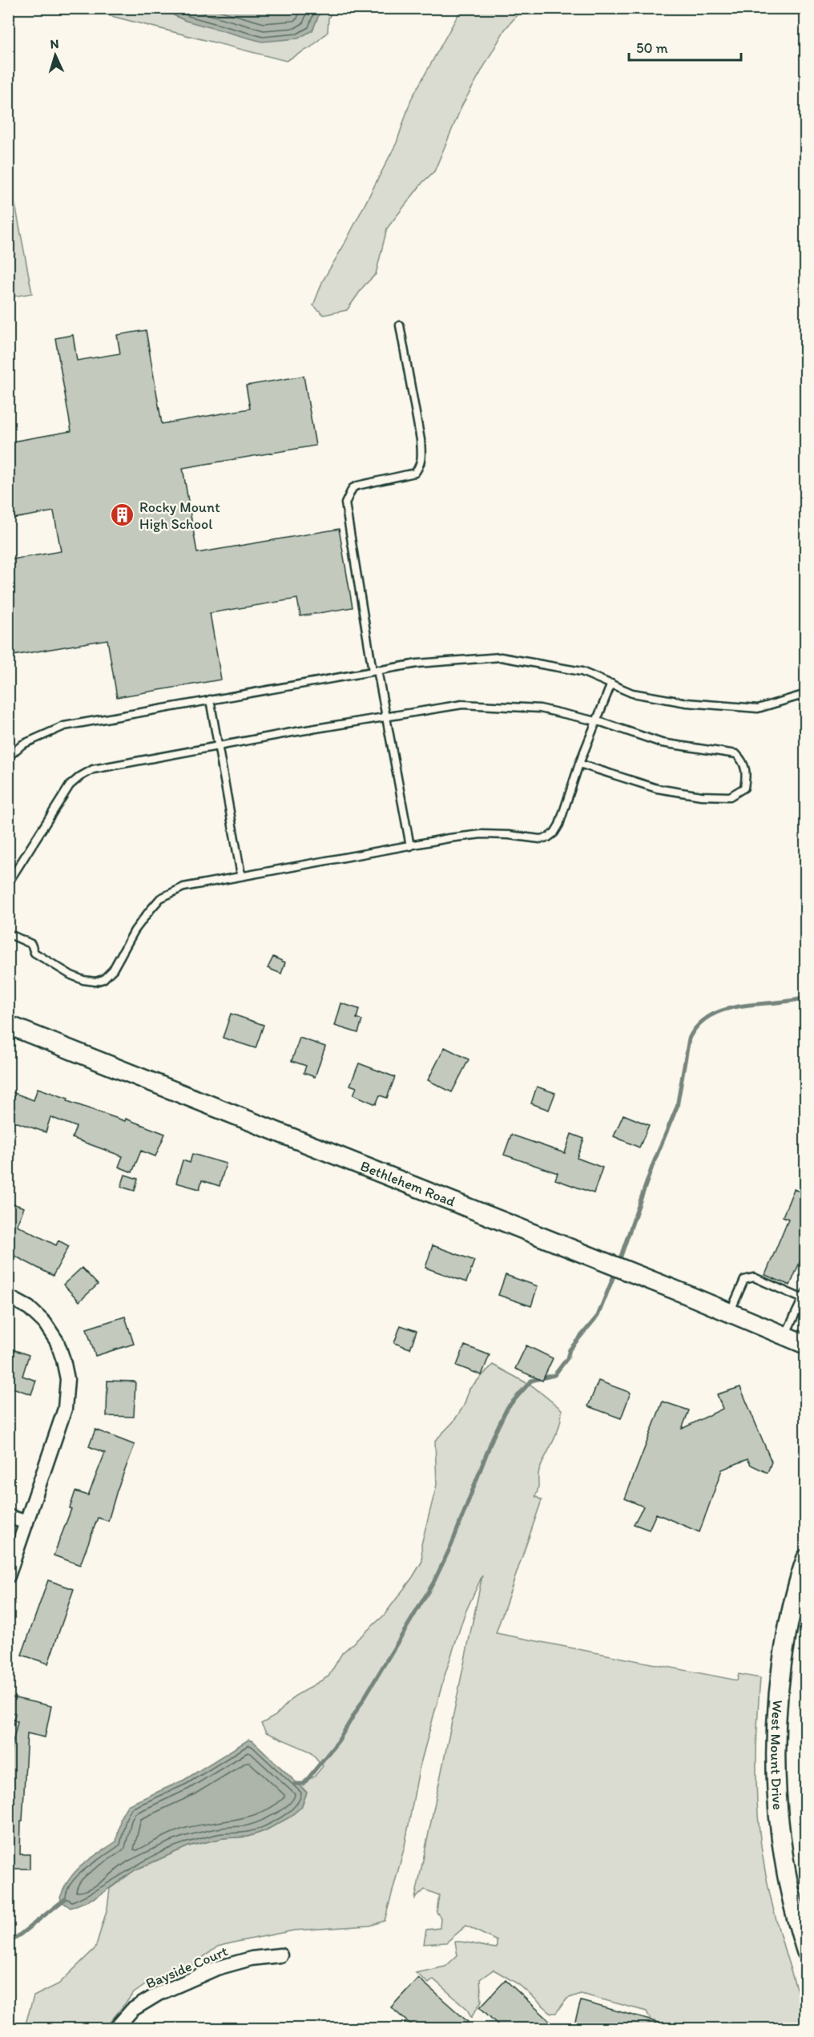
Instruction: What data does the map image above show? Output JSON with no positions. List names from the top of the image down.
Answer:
{
  "streets": {
    "main road": ["Bethlehem Road", "West Mount Drive"],
    "street": ["Bayside Court"]
  },
  "places": {
    "building": ["Rocky Mount High School"]
  },
  "scale_bar": "50 m",
  "north": "top"
}
